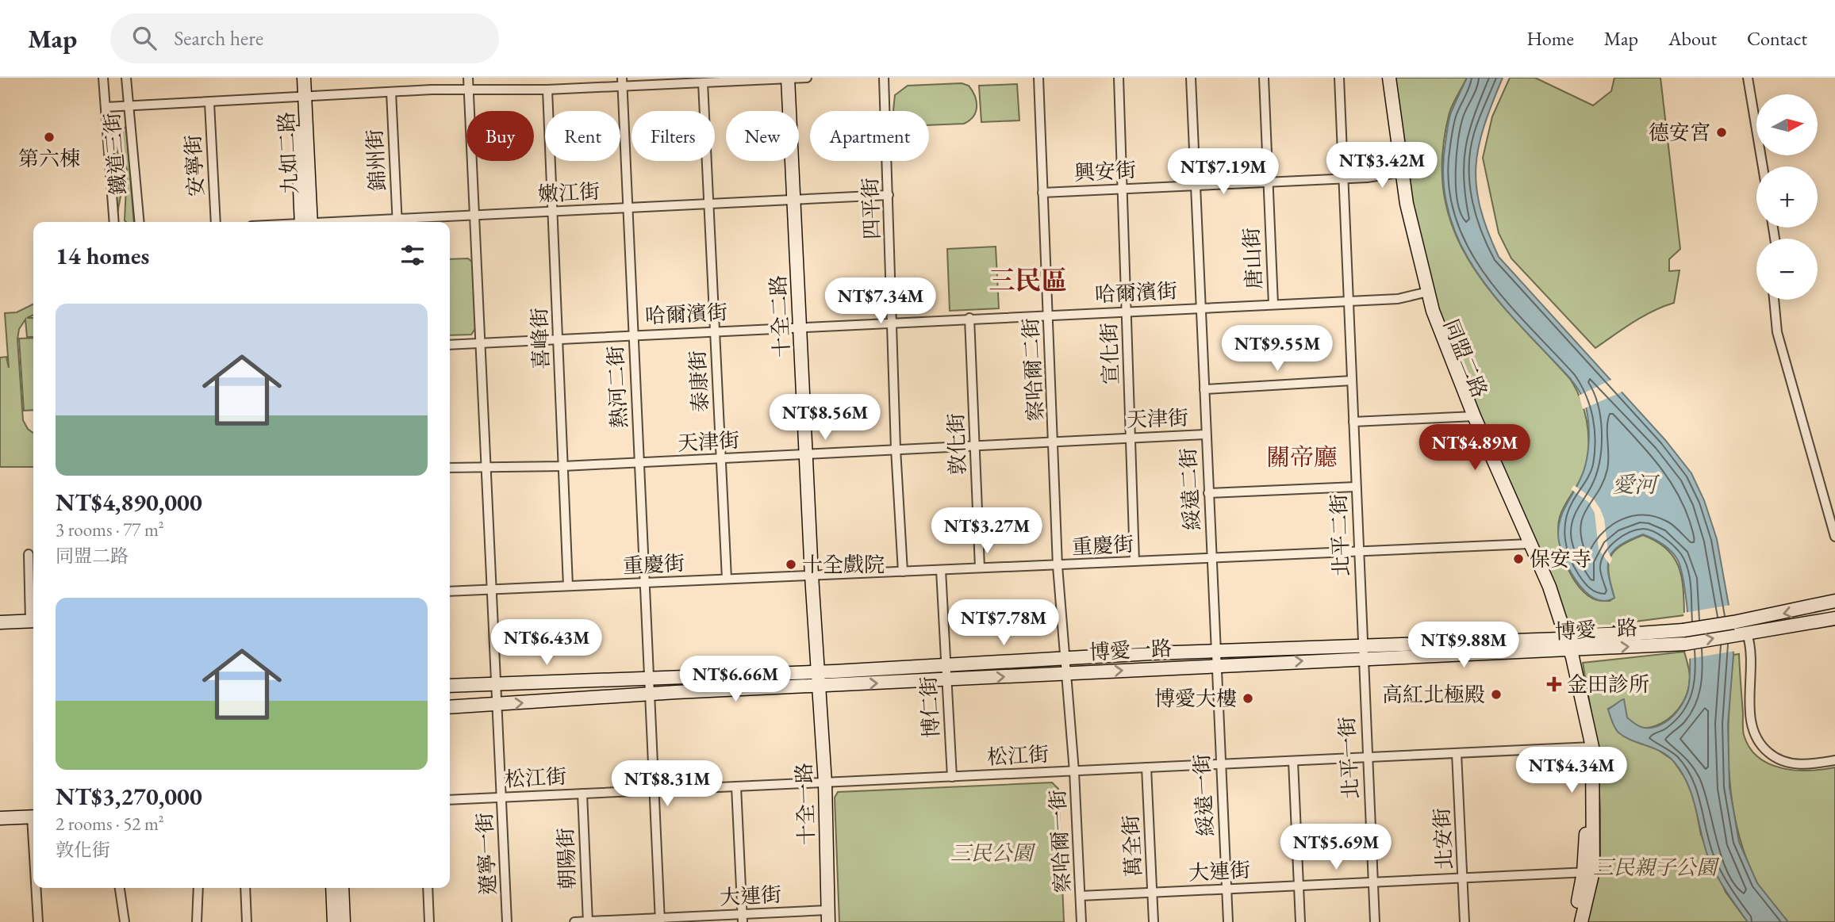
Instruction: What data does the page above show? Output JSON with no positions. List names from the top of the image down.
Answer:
{
  "streets": {
    "main road": [
      "九如二路",
      "十全二路",
      "同盟二路",
      "博愛一路",
      "十全一路"
    ],
    "street": [
      "鐵道三街",
      "錦州街",
      "安寧街",
      "興安街",
      "嫩江街",
      "四平街",
      "唐山街",
      "哈爾濱街",
      "喜峰街",
      "宣化街",
      "察哈爾二街",
      "泰康街",
      "熱河二街",
      "天津街",
      "敦化街",
      "綏遠二街",
      "北平二街",
      "重慶街",
      "博仁街",
      "松江街",
      "北平一街",
      "綏遠一街",
      "北安街",
      "察哈爾一街",
      "萬全街",
      "遼寧一街",
      "朝陽街",
      "大連街"
    ]
  },
  "crossings": [
    ["興安街", "唐山街"],
    ["興安街", "宣化街"],
    ["興安街", "同盟二路"],
    ["興安街", "察哈爾二街"],
    ["興安街", "綏遠二街"],
    ["興安街", "北平二街"],
    ["嫩江街", "四平街"],
    ["嫩江街", "十全二路"],
    ["嫩江街", "喜峰街"],
    ["嫩江街", "泰康街"],
    ["嫩江街", "熱河二街"],
    ["嫩江街", "遼寧一街"],
    ["四平街", "哈爾濱街"],
    ["四平街", "天津街"],
    ["四平街", "重慶街"],
    ["唐山街", "哈爾濱街"],
    ["哈爾濱街", "十全二路"],
    ["哈爾濱街", "喜峰街"],
    ["哈爾濱街", "宣化街"],
    ["哈爾濱街", "同盟二路"],
    ["哈爾濱街", "察哈爾二街"],
    ["哈爾濱街", "泰康街"],
    ["哈爾濱街", "熱河二街"],
    ["哈爾濱街", "敦化街"],
    ["哈爾濱街", "綏遠二街"],
    ["哈爾濱街", "北平二街"],
    ["哈爾濱街", "遼寧一街"],
    ["十全二路", "天津街"],
    ["十全二路", "重慶街"],
    ["十全二路", "博愛一路"],
    ["十全二路", "十全一路"],
    ["喜峰街", "天津街"],
    ["喜峰街", "重慶街"],
    ["宣化街", "天津街"],
    ["宣化街", "重慶街"],
    ["同盟二路", "重慶街"],
    ["同盟二路", "博愛一路"],
    ["同盟二路", "松江街"],
    ["同盟二路", "大連街"],
    ["察哈爾二街", "天津街"],
    ["察哈爾二街", "重慶街"],
    ["察哈爾二街", "博愛一路"],
    ["察哈爾二街", "察哈爾一街"],
    ["泰康街", "天津街"],
    ["泰康街", "重慶街"],
    ["熱河二街", "天津街"],
    ["熱河二街", "重慶街"],
    ["熱河二街", "博愛一路"],
    ["熱河二街", "松江街"],
    ["熱河二街", "大連街"],
    ["天津街", "敦化街"],
    ["天津街", "綏遠二街"],
    ["天津街", "遼寧一街"],
    ["敦化街", "重慶街"],
    ["綏遠二街", "重慶街"],
    ["綏遠二街", "博愛一路"],
    ["綏遠二街", "綏遠一街"],
    ["北平二街", "重慶街"],
    ["北平二街", "博愛一路"],
    ["北平二街", "北平一街"],
    ["重慶街", "博仁街"],
    ["重慶街", "遼寧一街"],
    ["博愛一路", "博仁街"],
    ["博愛一路", "北平一街"],
    ["博愛一路", "綏遠一街"],
    ["博愛一路", "十全一路"],
    ["博愛一路", "察哈爾一街"],
    ["博愛一路", "遼寧一街"],
    ["博仁街", "松江街"],
    ["松江街", "北平一街"],
    ["松江街", "綏遠一街"],
    ["松江街", "十全一路"],
    ["松江街", "北安街"],
    ["松江街", "察哈爾一街"],
    ["松江街", "萬全街"],
    ["松江街", "遼寧一街"],
    ["松江街", "朝陽街"],
    ["北平一街", "大連街"],
    ["綏遠一街", "大連街"],
    ["十全一路", "大連街"],
    ["北安街", "大連街"],
    ["察哈爾一街", "大連街"],
    ["萬全街", "大連街"],
    ["朝陽街", "大連街"]
  ],
  "districts": ["三民區", "關帝廳"],
  "water": ["愛河"],
  "parks": ["三民公園", "三民親子公園"],
  "places": {
    "other": [
      "德安宮",
      "第六棟",
      "保安寺",
      "十全戲院",
      "高紅北極殿",
      "博愛大樓"
    ],
    "health": ["金田診所"]
  },
  "north": "right",
  "page": {
    "header": "Map",
    "search": "Search here",
    "nav": [
      "Home",
      "Map",
      "About",
      "Contact"
    ],
    "map_buttons": ["+", "−"],
    "chip": [
      "Buy",
      "Rent",
      "Filters",
      "New",
      "Apartment"
    ],
    "price": [
      "NT$3.42M",
      "NT$7.19M",
      "NT$7.34M",
      "NT$9.55M",
      "NT$8.56M",
      "NT$4.89M",
      "NT$3.27M",
      "NT$7.78M",
      "NT$6.43M",
      "NT$9.88M",
      "NT$6.66M",
      "NT$4.34M",
      "NT$8.31M",
      "NT$5.69M"
    ],
    "heading": "14 homes",
    "list": [
      {
        "name": "NT$4,890,000",
        "note": "3 rooms · 77 m² · 同盟二路"
      },
      {
        "name": "NT$3,270,000",
        "note": "2 rooms · 52 m² · 敦化街"
      }
    ]
  }
}
